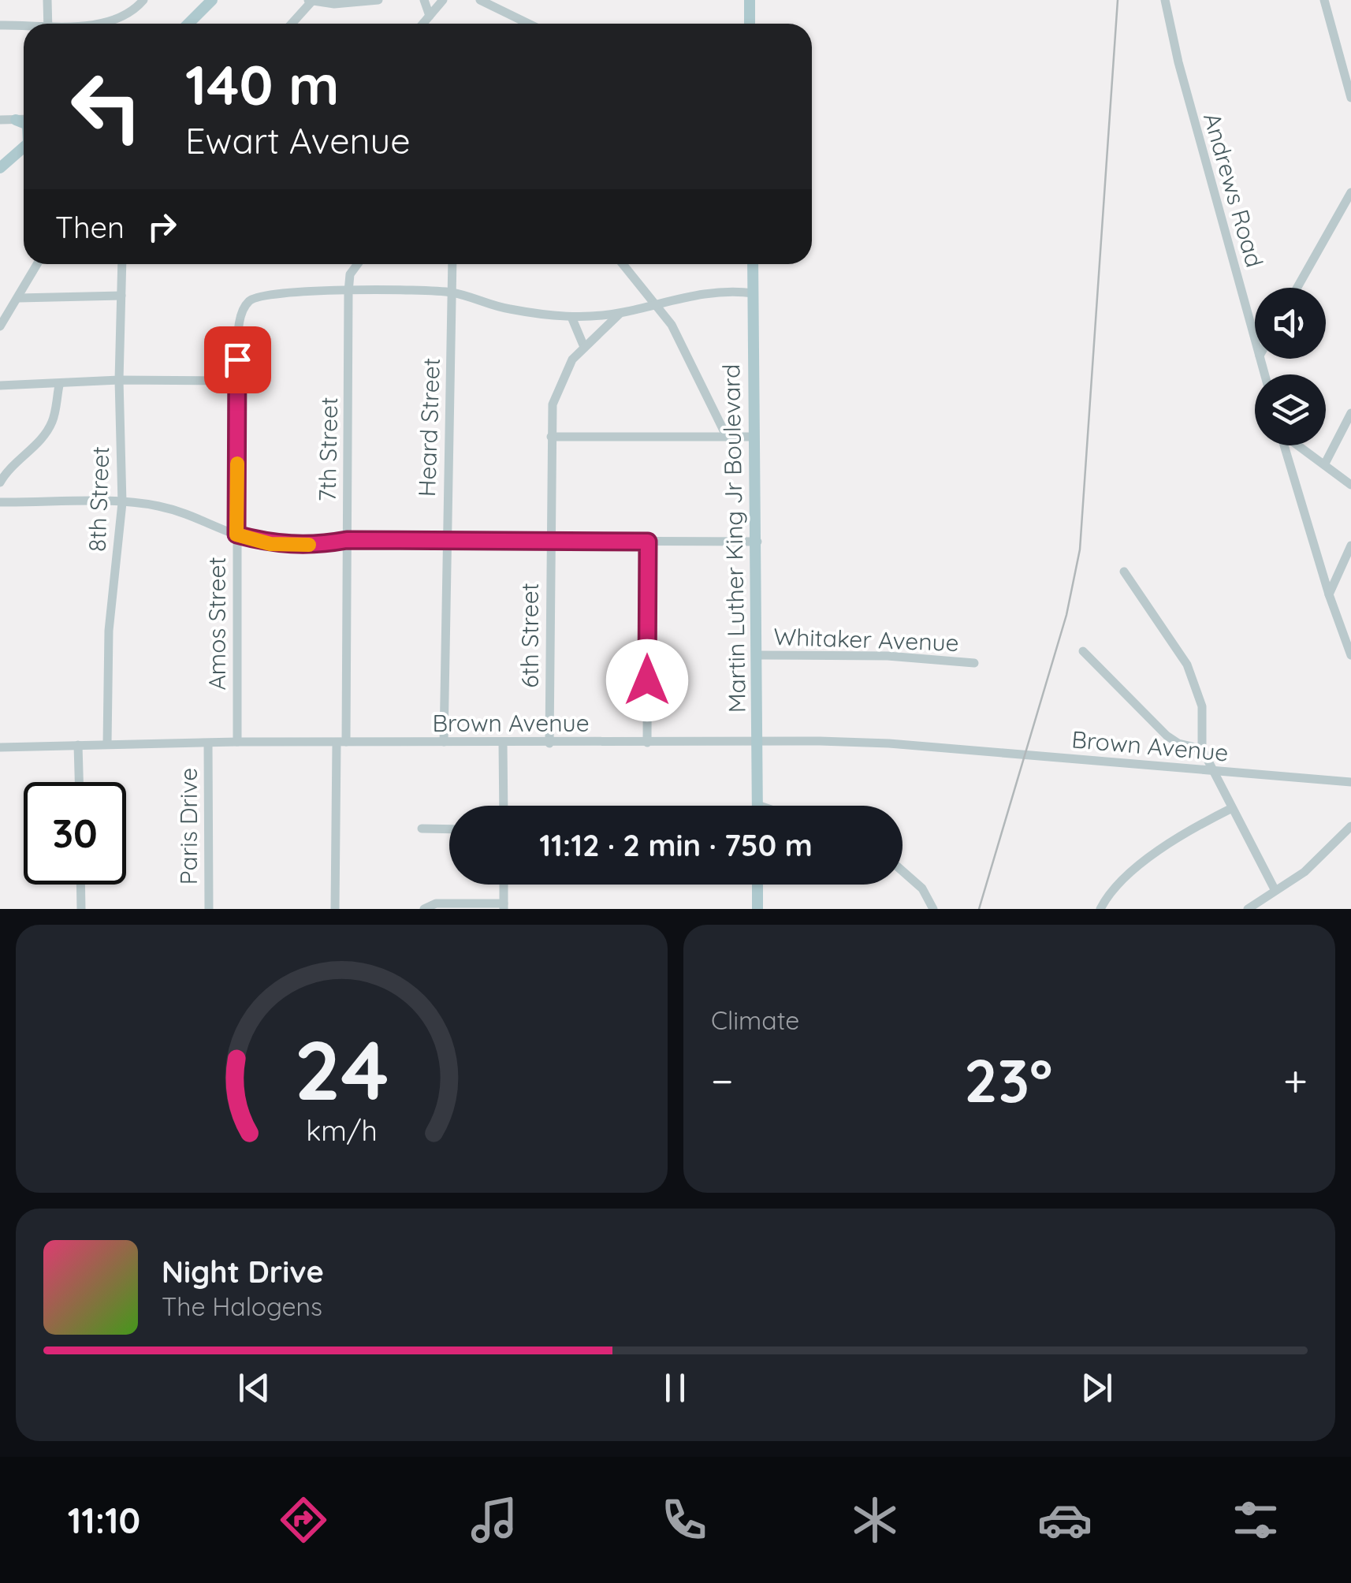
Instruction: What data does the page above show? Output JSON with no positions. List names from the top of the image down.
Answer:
{
  "streets": {
    "main road": ["Martin Luther King Jr Boulevard"],
    "street": [
      "Andrews Road",
      "Heard Street",
      "7th Street",
      "8th Street",
      "Amos Street",
      "6th Street",
      "Whitaker Avenue",
      "Brown Avenue",
      "Paris Drive"
    ]
  },
  "crossings": [
    ["Heard Street", "Brown Avenue"],
    ["7th Street", "Amos Street"],
    ["7th Street", "Brown Avenue"],
    ["8th Street", "Brown Avenue"],
    ["Martin Luther King Jr Boulevard", "Whitaker Avenue"],
    ["Martin Luther King Jr Boulevard", "Brown Avenue"],
    ["Amos Street", "Brown Avenue"],
    ["6th Street", "Brown Avenue"],
    ["Brown Avenue", "Paris Drive"]
  ],
  "page": {
    "turn": ["140 m", "Ewart Avenue"],
    "then": "Then",
    "limit": "30",
    "trip": "11:12 · 2 min · 750 m",
    "tile": "Climate",
    "heat": ["−", "23°", "+"],
    "song": ["Night Drive", "The Halogens"],
    "tabs": "11:10",
    "gauge": ["24", "km/h"]
  }
}
